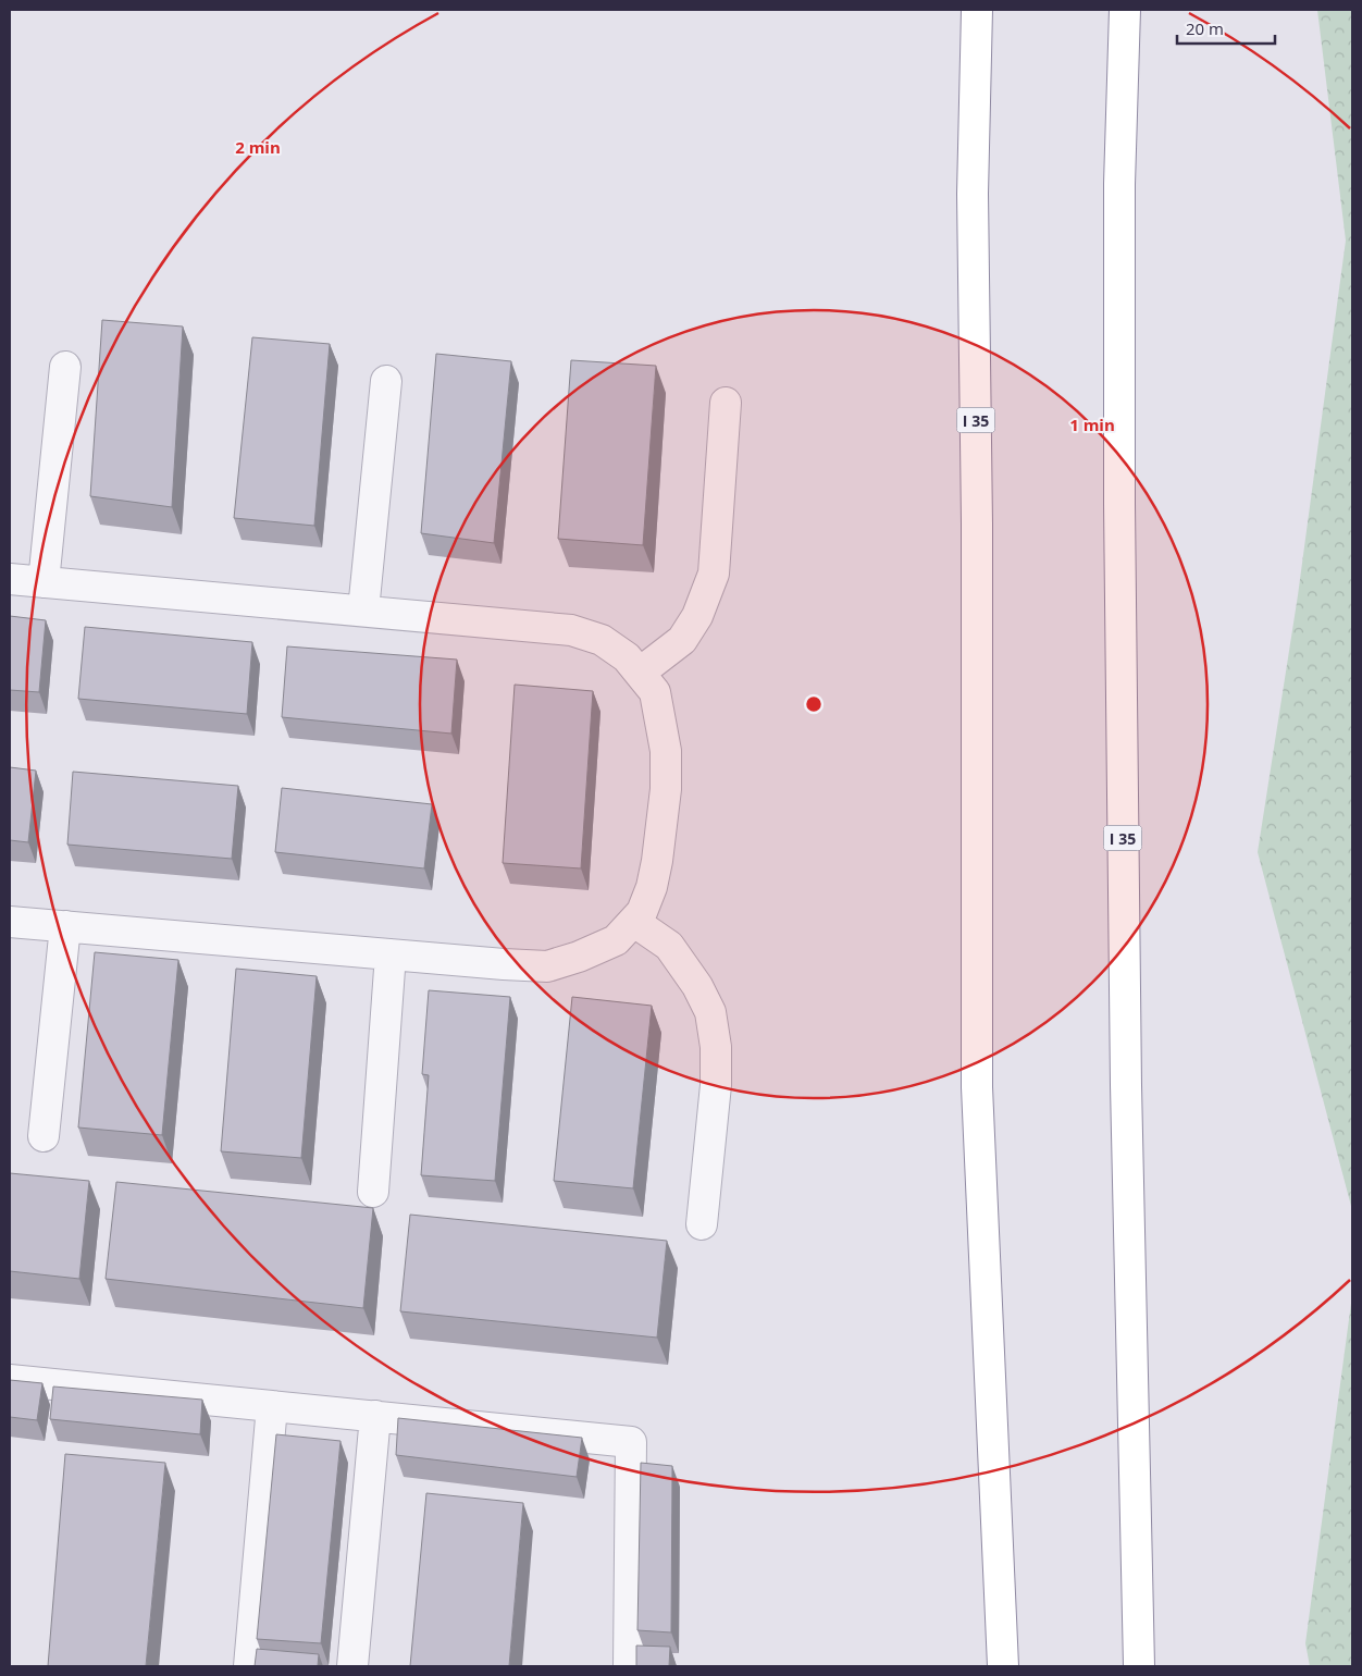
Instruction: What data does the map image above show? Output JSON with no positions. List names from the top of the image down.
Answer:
{
  "streets": {
    "highway": ["I 35"]
  },
  "scale_bar": "20 m",
  "rings": ["2 min", "1 min"]
}
